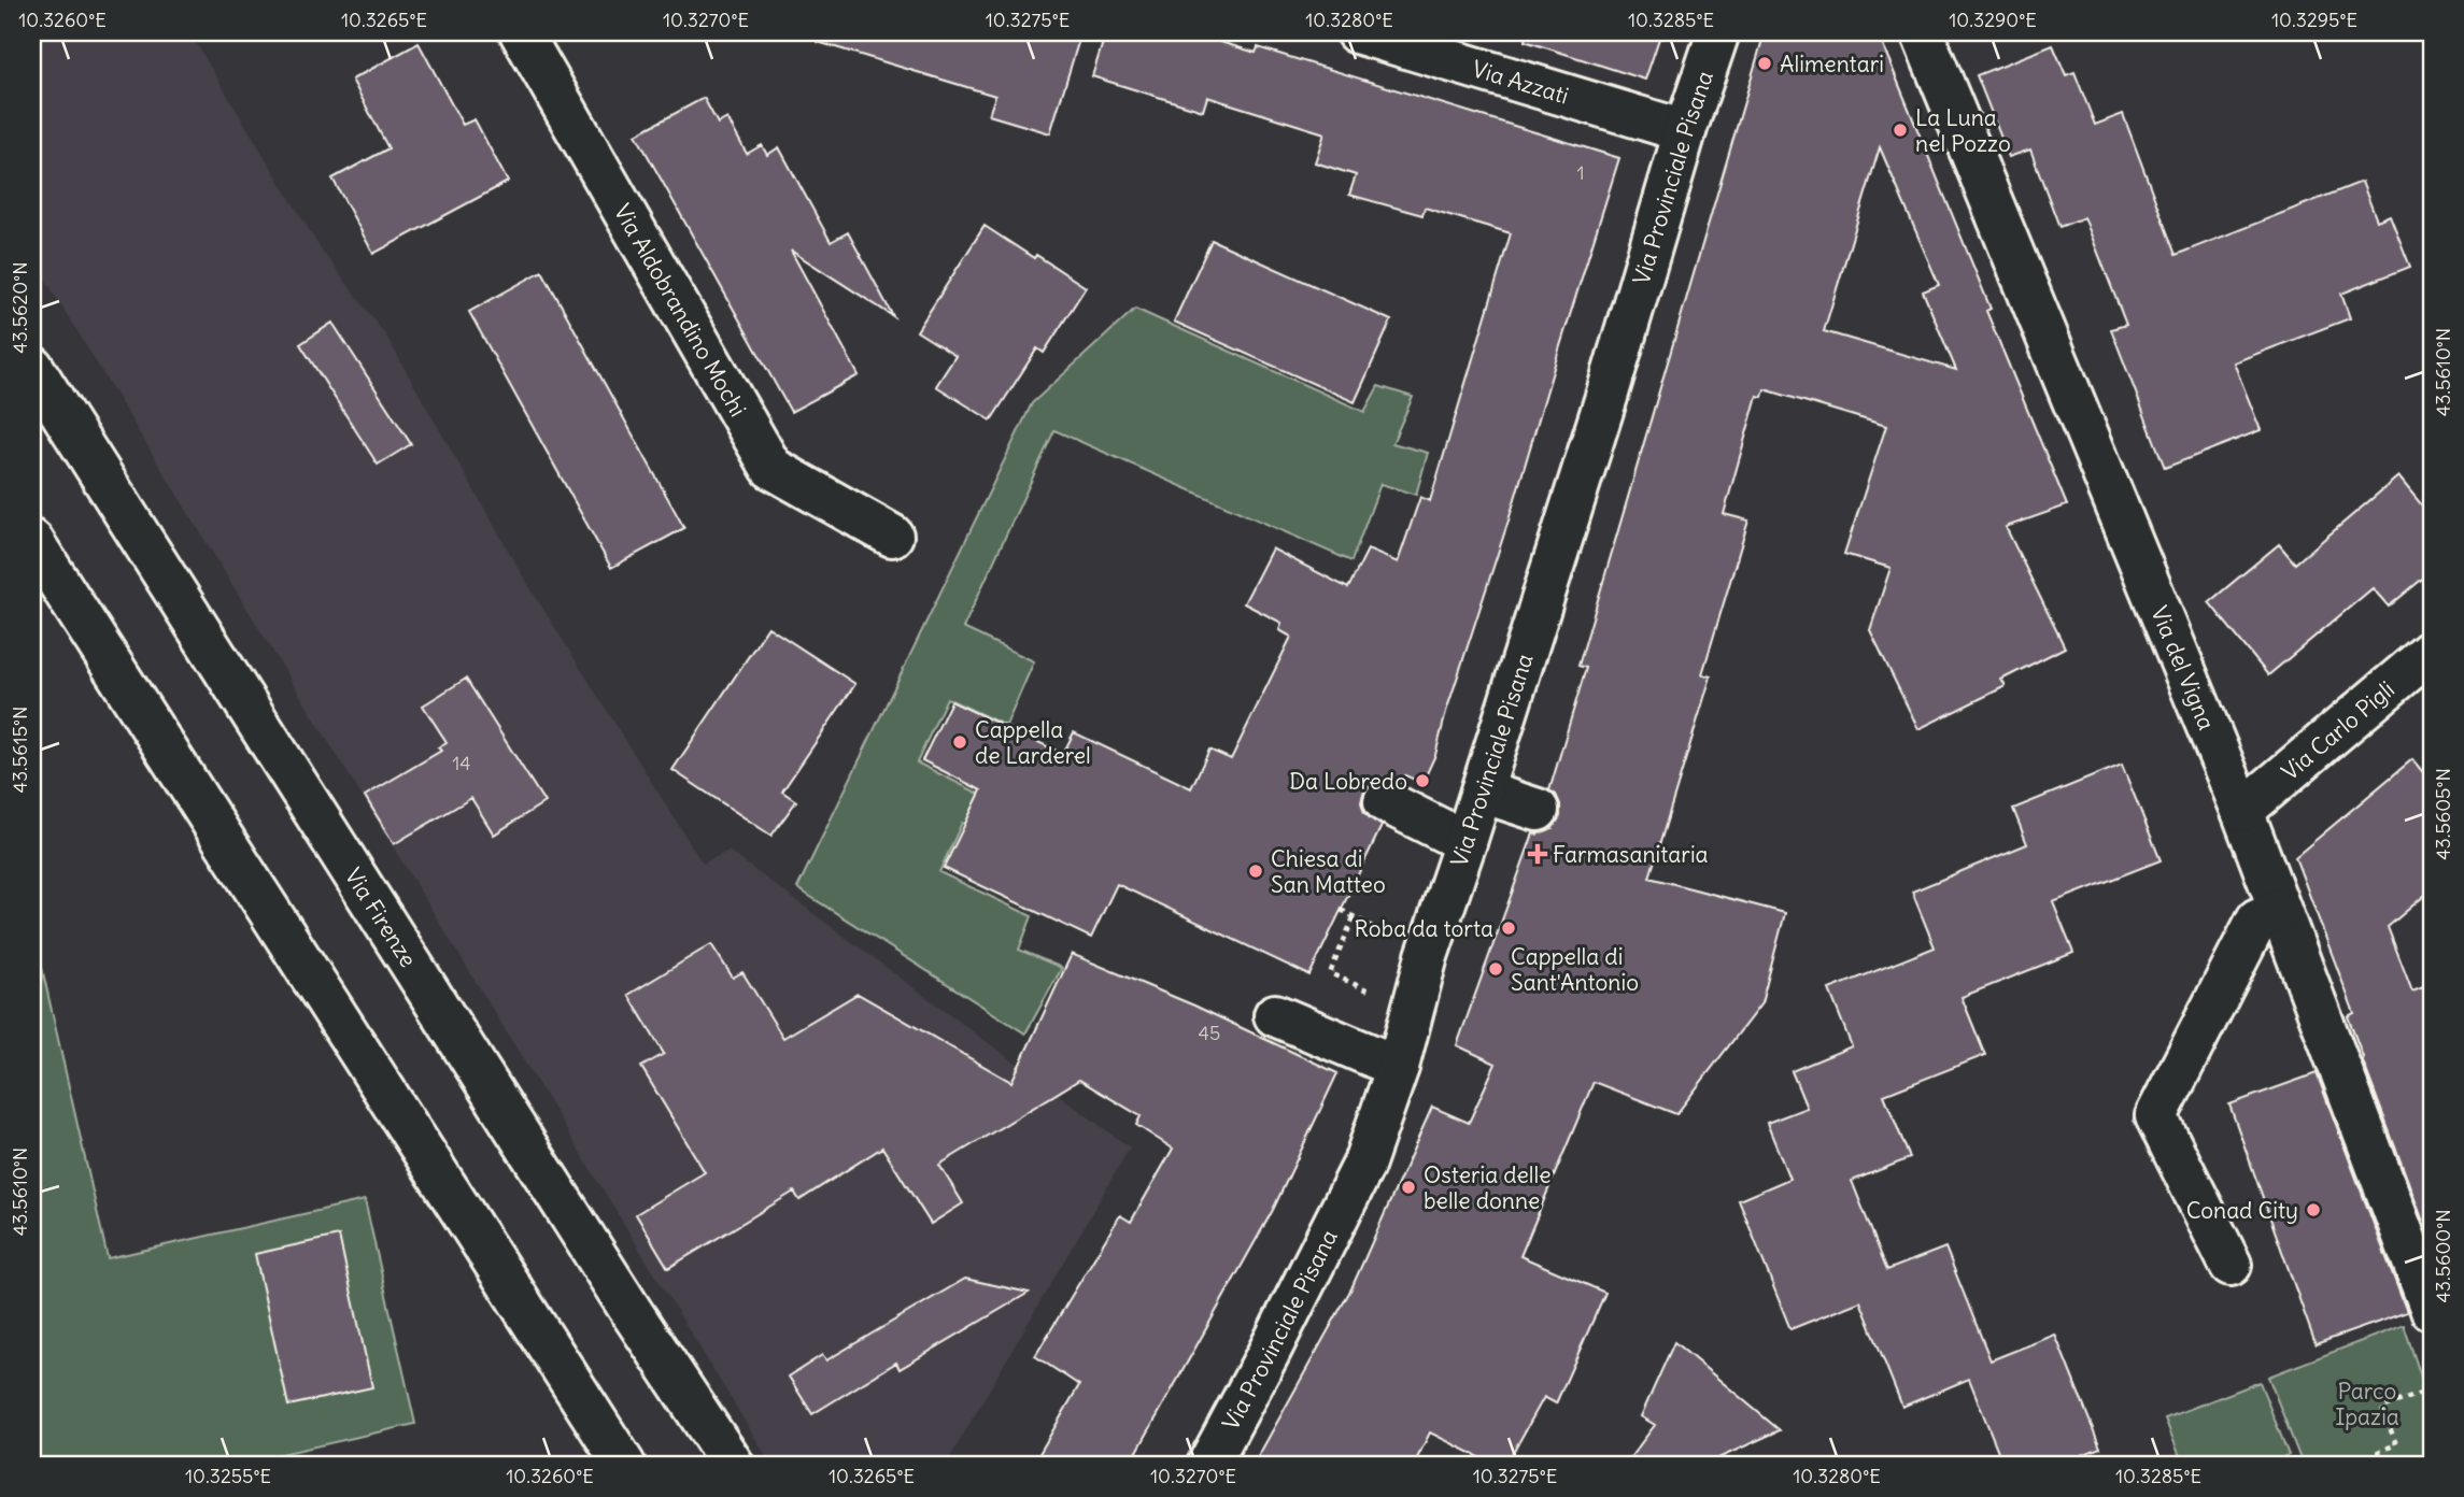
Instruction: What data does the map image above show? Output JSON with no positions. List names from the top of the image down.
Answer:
{
  "streets": {
    "street": [
      "Via Azzati",
      "Via Provinciale Pisana",
      "Via Aldobrandino Mochi",
      "Via del Vigna",
      "Via Carlo Pigli",
      "Via Firenze"
    ]
  },
  "crossings": [
    ["Via Azzati", "Via Provinciale Pisana"],
    ["Via del Vigna", "Via Carlo Pigli"]
  ],
  "parks": ["Parco Ipazia"],
  "places": {
    "other": [
      "Alimentari",
      "La Luna nel Pozzo",
      "Cappella de Larderel",
      "Da Lobredo",
      "Chiesa di San Matteo",
      "Roba da torta",
      "Cappella di Sant'Antonio",
      "Osteria delle belle donne",
      "Conad City"
    ],
    "health": ["Farmasanitaria"]
  },
  "house_numbers": ["1", "14", "45"],
  "coordinates": [
    "10.3260°E",
    "10.3265°E",
    "10.3270°E",
    "10.3275°E",
    "10.3280°E",
    "10.3285°E",
    "10.3290°E",
    "10.3295°E",
    "43.5620°N",
    "43.5610°N",
    "43.5615°N",
    "43.5605°N",
    "43.5600°N",
    "10.3255°E"
  ]
}
